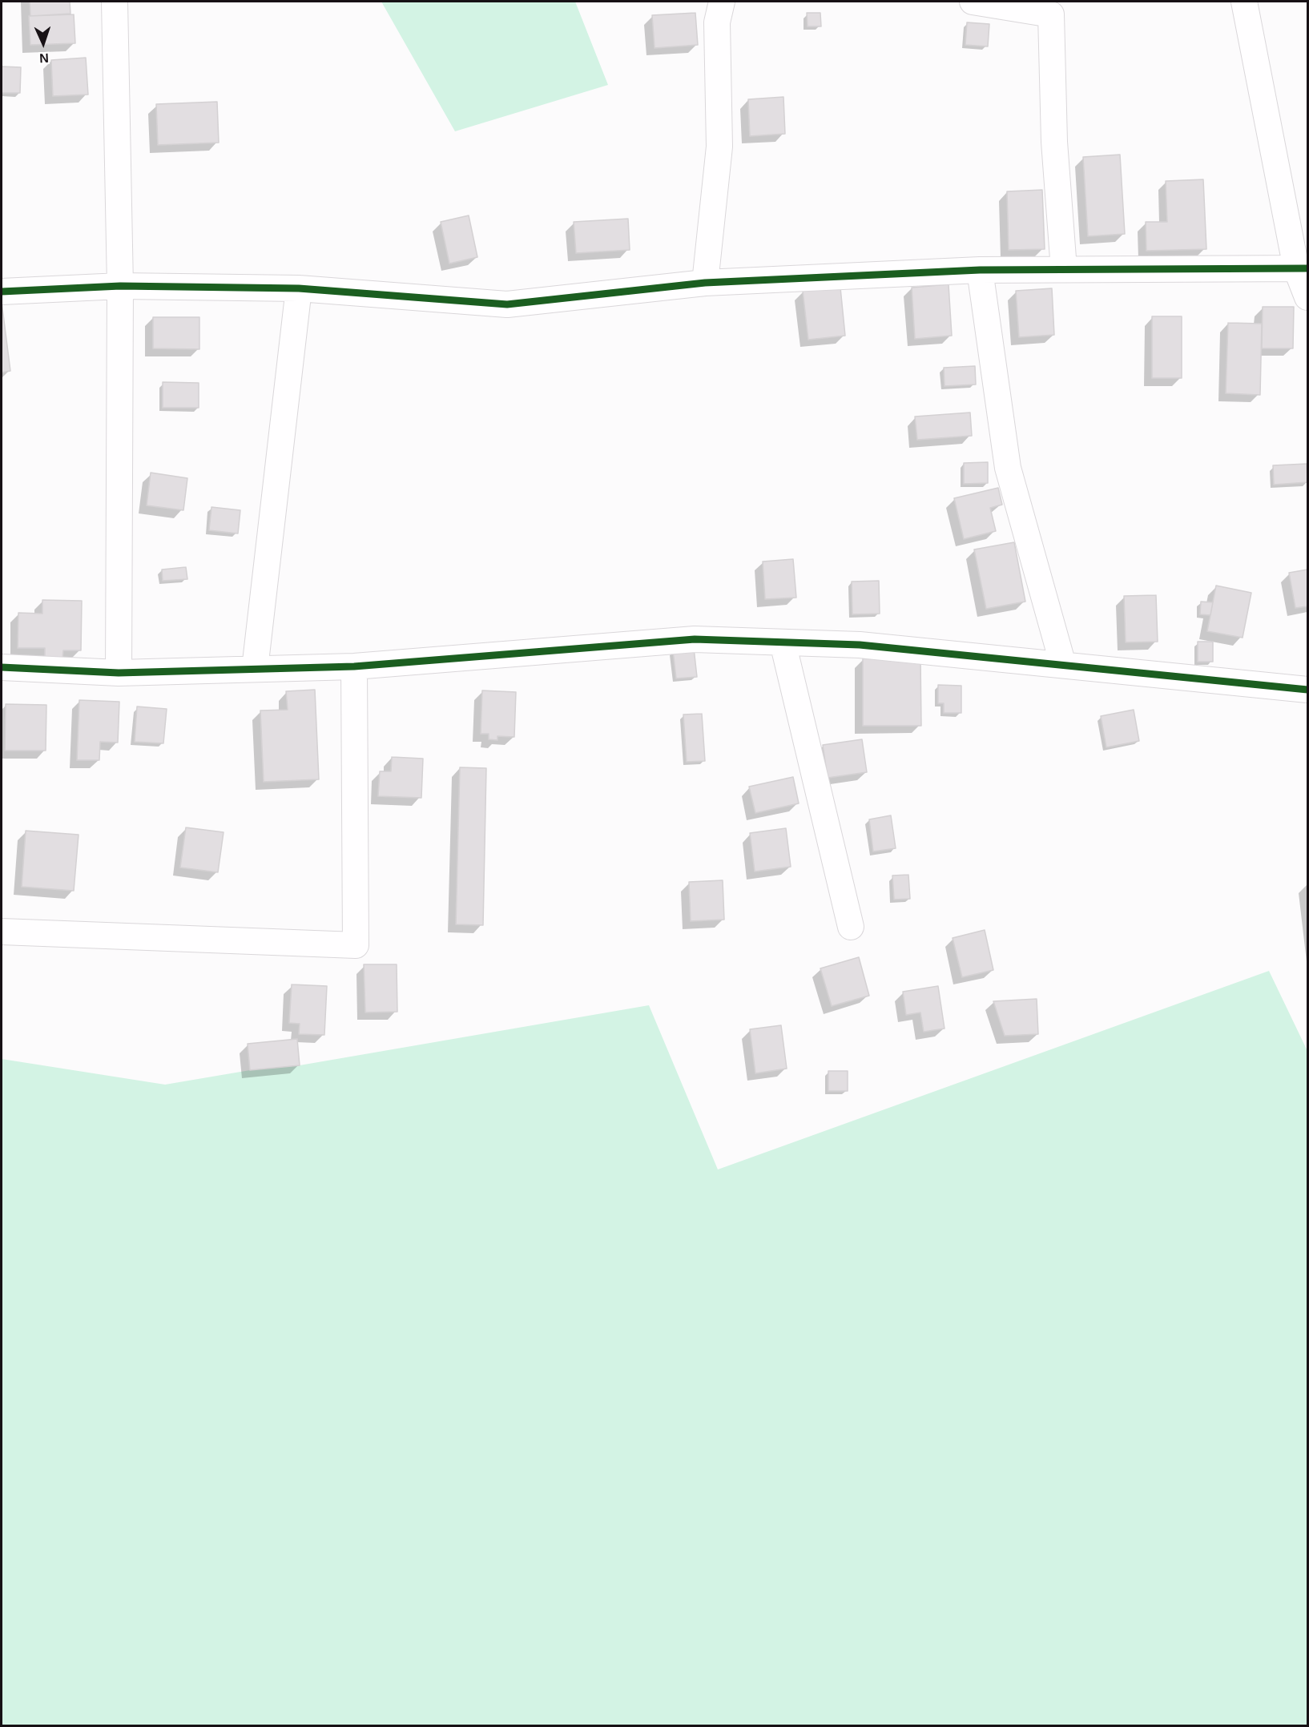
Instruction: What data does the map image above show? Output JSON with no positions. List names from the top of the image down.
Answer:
{
  "north": "bottom"
}
